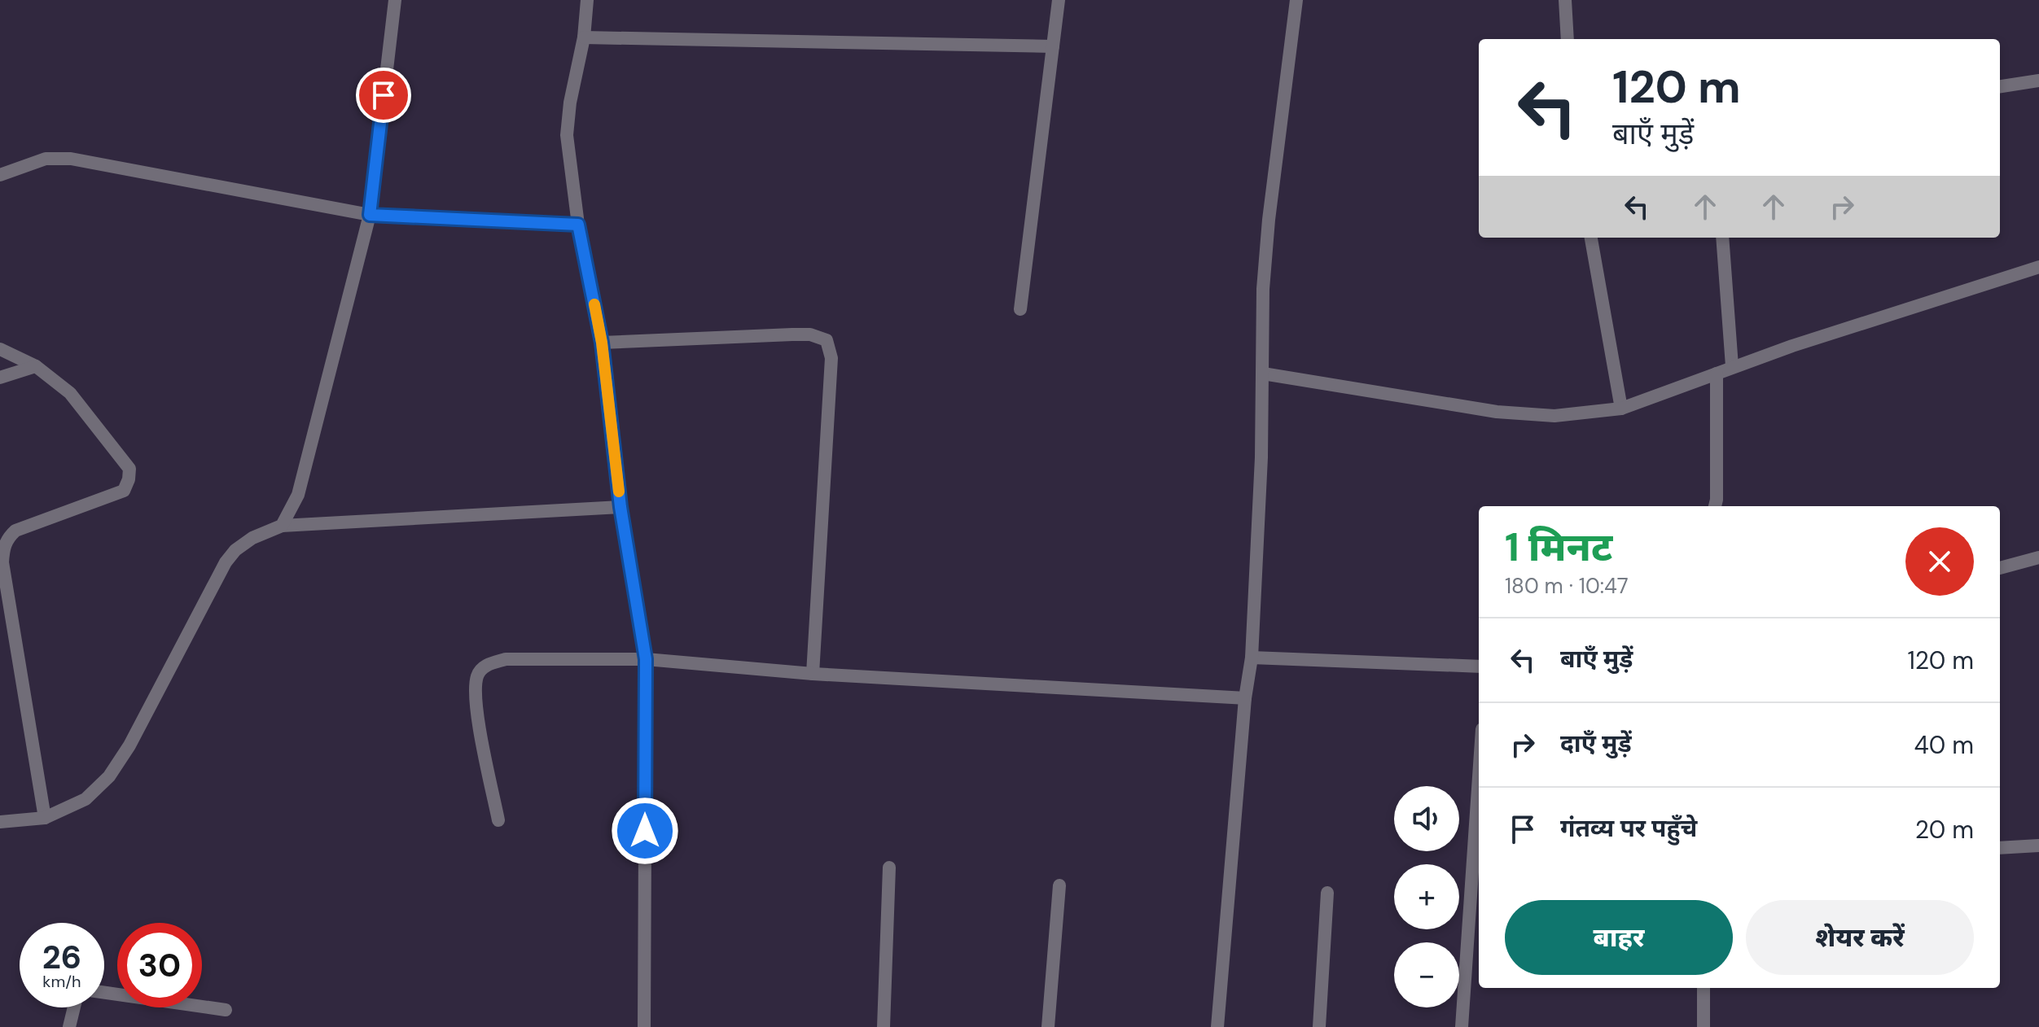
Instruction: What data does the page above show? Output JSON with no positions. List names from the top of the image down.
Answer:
{
  "page": {
    "turn": ["120 m", "बाएँ मुड़ें"],
    "heading": ["1 मिनट", "180 m · 10:47"],
    "list": [
      {
        "name": "बाएँ मुड़ें",
        "value": "120 m"
      },
      {
        "name": "दाएँ मुड़ें",
        "value": "40 m"
      },
      {
        "name": "गंतव्य पर पहुँचे",
        "value": "20 m"
      }
    ],
    "map_buttons": ["+", "−"],
    "buttons": ["बाहर", "शेयर करें"],
    "speed": "26 km/h",
    "limit": "30"
  }
}
